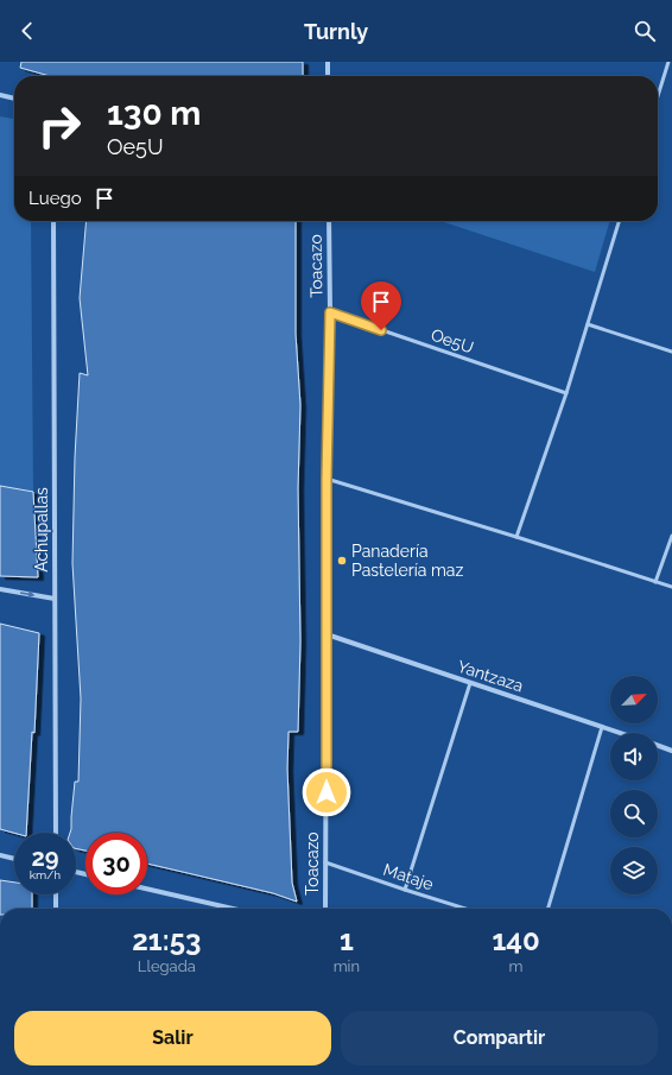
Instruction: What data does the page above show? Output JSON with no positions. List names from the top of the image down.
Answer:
{
  "streets": {
    "street": ["Toacazo", "Achupallas", "Yantzaza"],
    "lane": ["Oe5U", "Mataje"]
  },
  "crossings": [
    ["Toacazo", "Oe5U"],
    ["Toacazo", "Yantzaza"],
    ["Toacazo", "Mataje"]
  ],
  "places": ["Panadería Pastelería maz"],
  "north": "top right",
  "page": {
    "header": "Turnly",
    "turn": ["130 m", "Oe5U"],
    "then": "Luego",
    "speed": "29 km/h",
    "limit": "30",
    "eta": [
      "21:53",
      "Llegada",
      "1",
      "min",
      "140",
      "m"
    ],
    "buttons": ["Salir", "Compartir"]
  }
}
